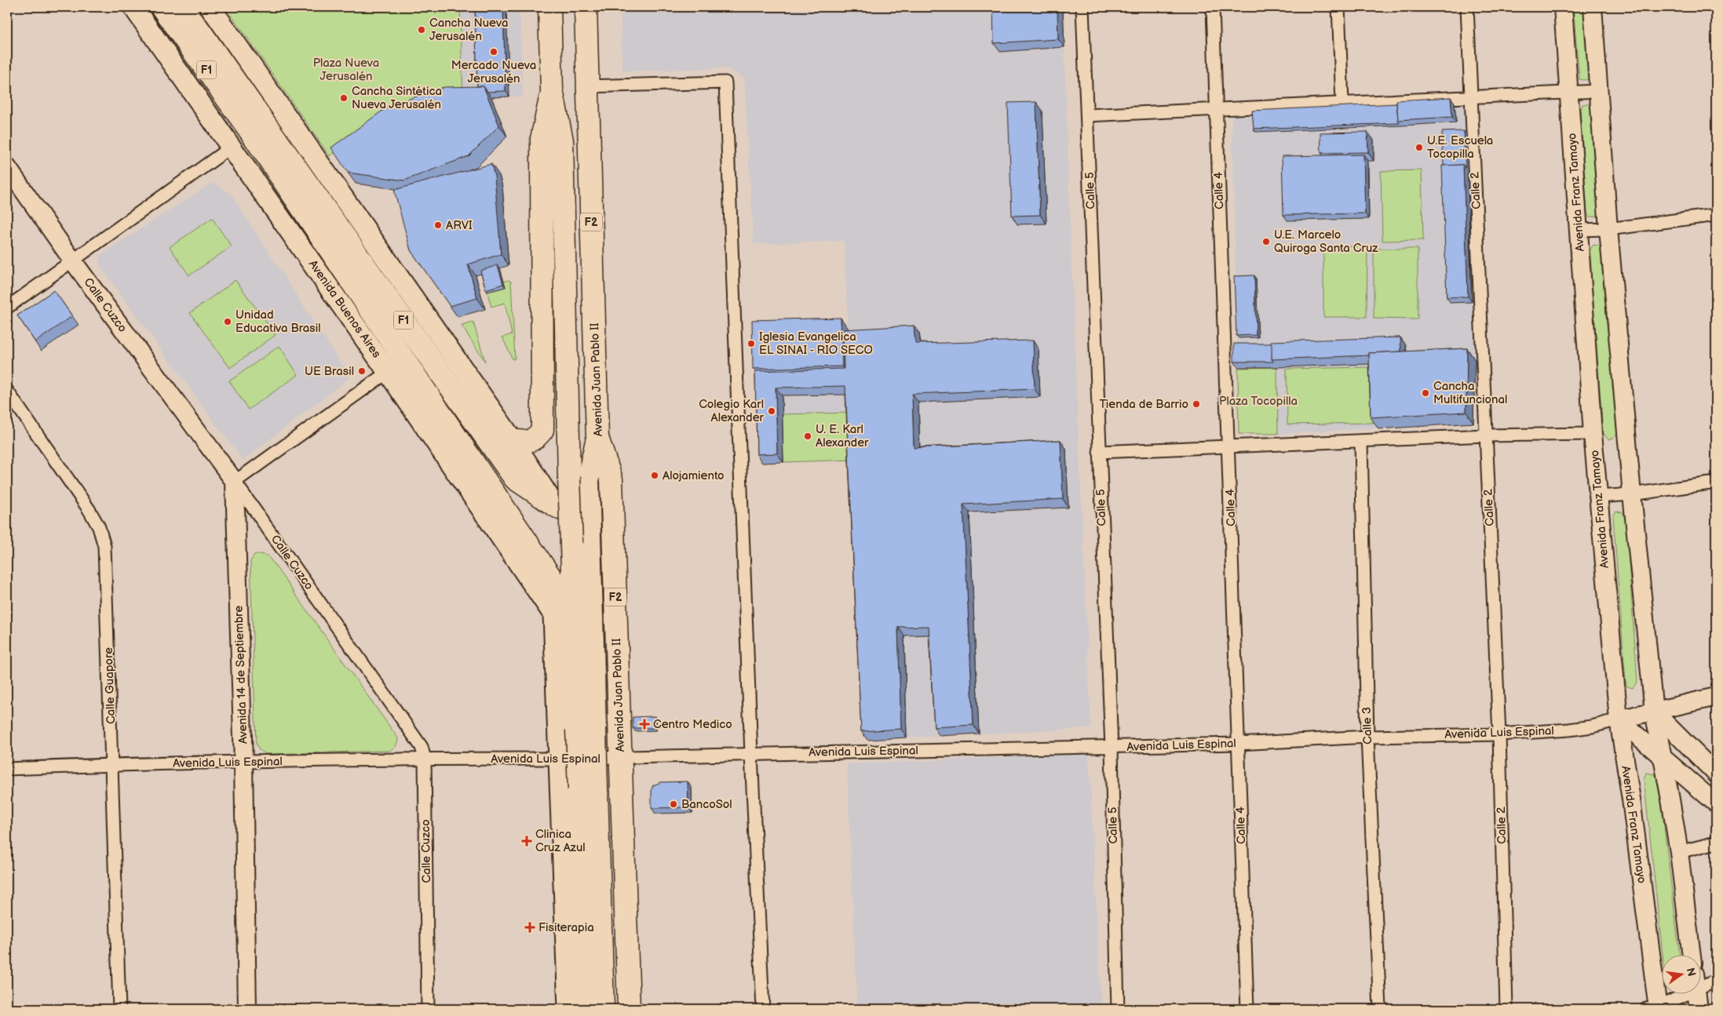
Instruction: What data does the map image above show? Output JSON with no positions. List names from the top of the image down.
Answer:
{
  "streets": {
    "highway": [
      "F1",
      "F2",
      "Avenida Buenos Aires",
      "Avenida Juan Pablo II"
    ],
    "main road": [
      "Avenida Franz Tamayo",
      "Calle Cuzco",
      "Avenida 14 de Septiembre",
      "Avenida Luis Espinal"
    ],
    "street": [
      "Calle 5",
      "Calle 4",
      "Calle 2",
      "Calle Guapore",
      "Calle 3"
    ]
  },
  "crossings": [
    ["F1", "F2"],
    ["Calle 5", "Avenida Luis Espinal"],
    ["Calle 4", "Avenida Luis Espinal"],
    ["Calle 2", "Avenida Luis Espinal"],
    ["Avenida Franz Tamayo", "Avenida Luis Espinal"],
    ["F2", "Avenida Buenos Aires"],
    ["F2", "Avenida Juan Pablo II"],
    ["Calle Cuzco", "Avenida 14 de Septiembre"],
    ["Calle Cuzco", "Avenida Luis Espinal"],
    ["Avenida Juan Pablo II", "Avenida Luis Espinal"],
    ["Avenida 14 de Septiembre", "Avenida Luis Espinal"],
    ["Calle Guapore", "Avenida Luis Espinal"],
    ["Calle 3", "Avenida Luis Espinal"]
  ],
  "parks": ["Plaza Nueva Jerusalén", "Plaza Tocopilla"],
  "places": {
    "other": [
      "Cancha Nueva Jerusalén",
      "Mercado Nueva Jerusalén",
      "Cancha Sintética Nueva Jerusalén",
      "U.E. Escuela Tocopilla",
      "ARVI",
      "U.E. Marcelo Quiroga Santa Cruz",
      "Unidad Educativa Brasil",
      "Iglesia Evangelica EL SINAI - RIO SECO",
      "UE Brasil",
      "Cancha Multifuncional",
      "Tienda de Barrio",
      "Colegio Karl Alexander",
      "U. E. Karl Alexander",
      "Alojamiento",
      "BancoSol"
    ],
    "health": ["Centro Medico", "Clinica Cruz Azul", "Fisiterapia"]
  },
  "north": "right"
}
